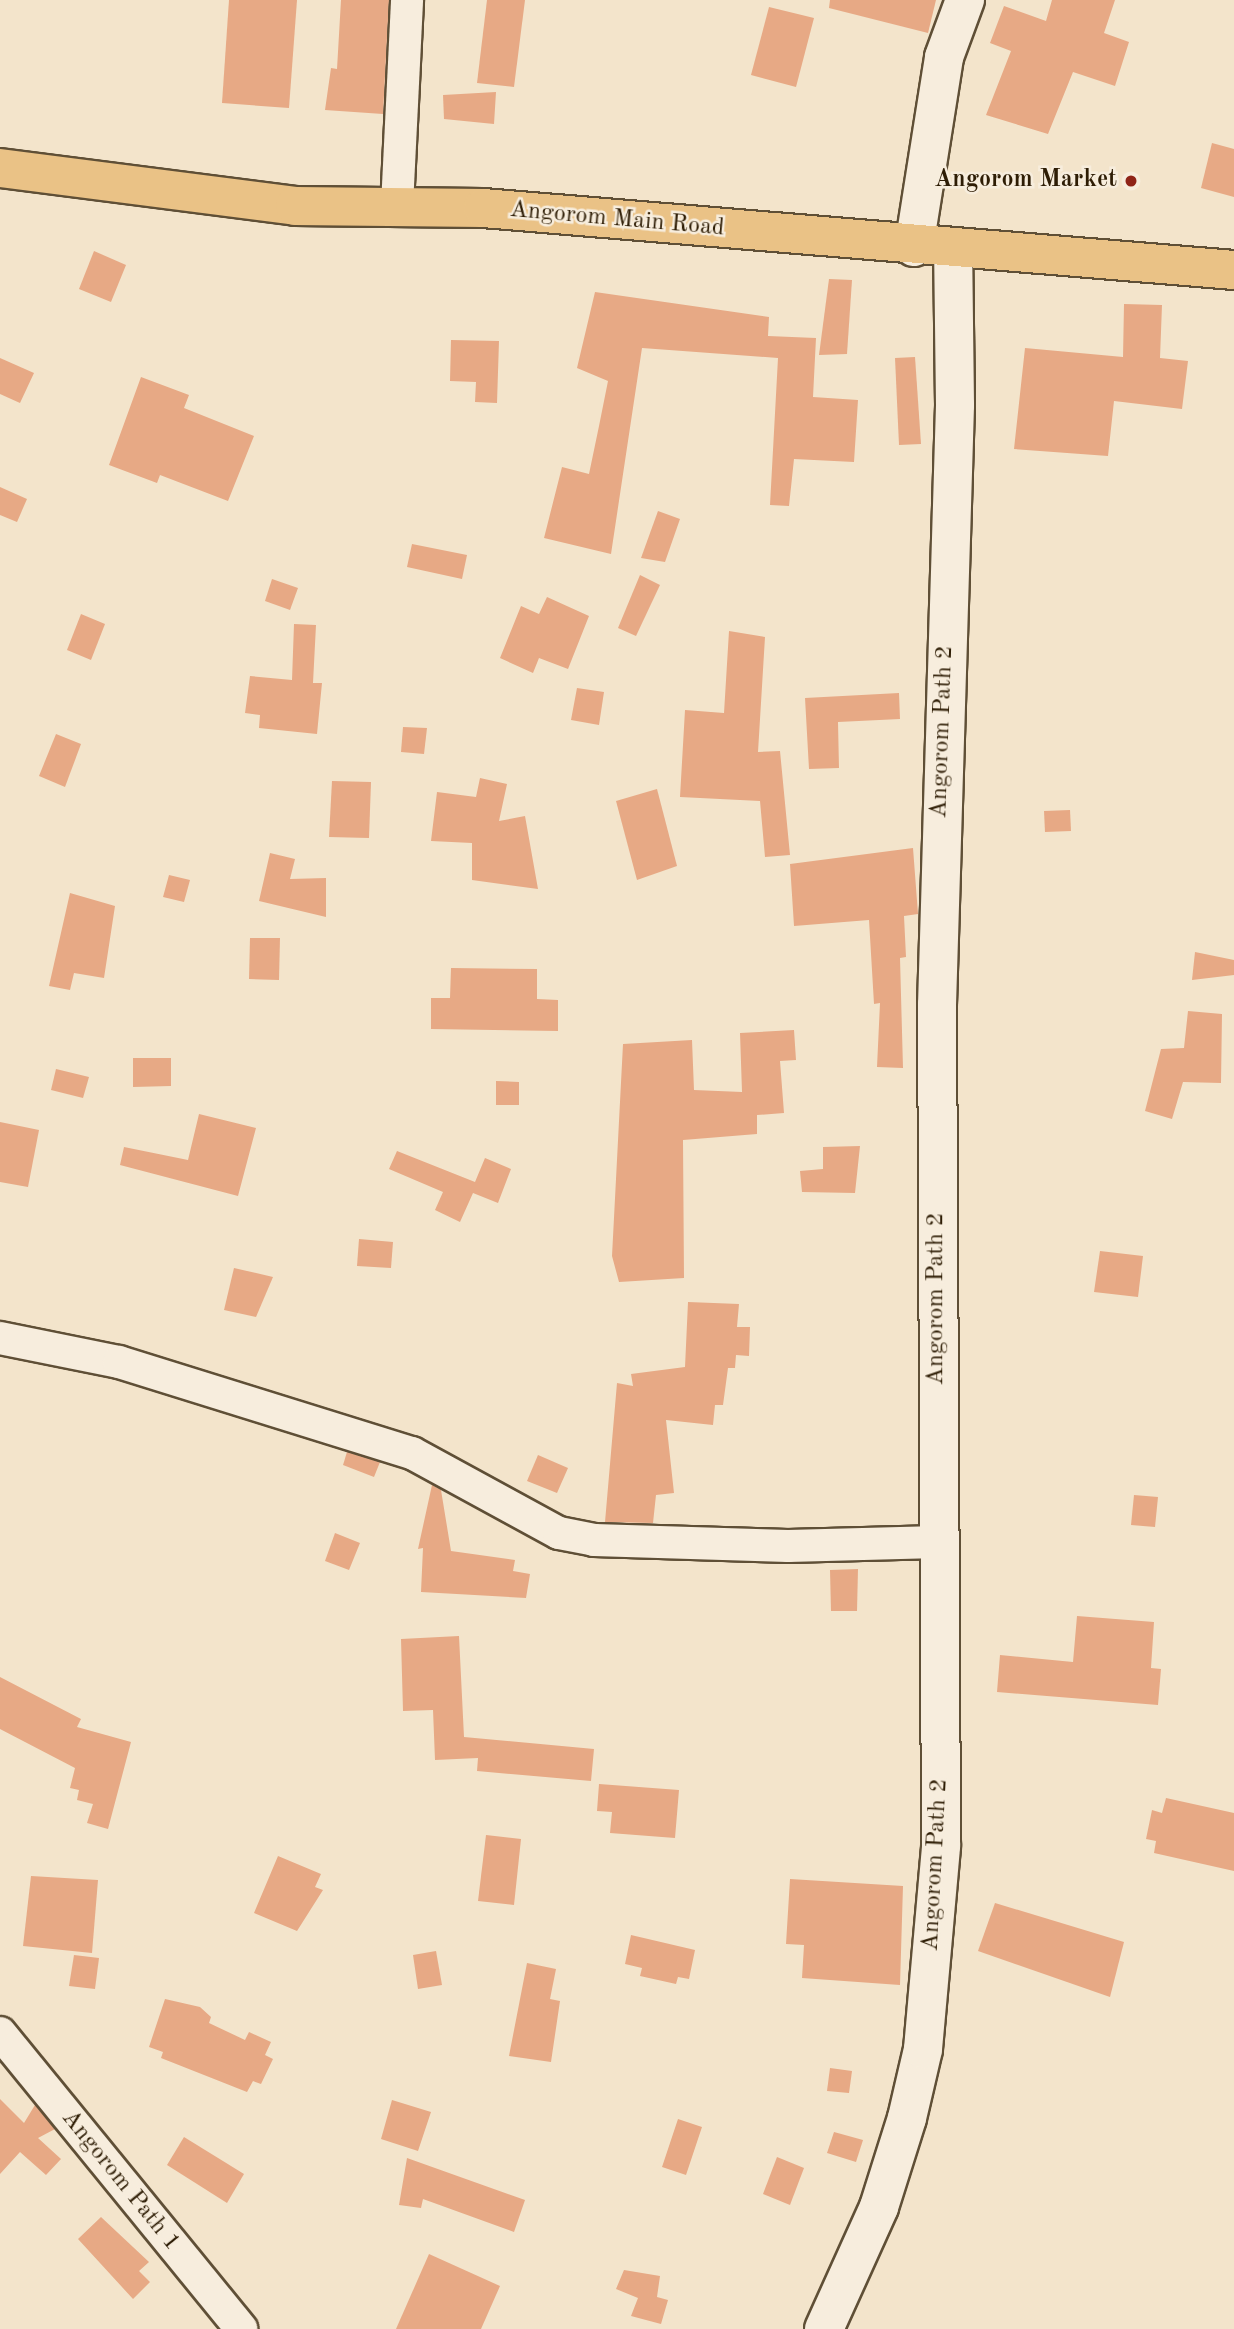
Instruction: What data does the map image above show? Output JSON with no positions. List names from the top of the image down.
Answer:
{
  "streets": {
    "highway": ["Angorom Main Road"],
    "street": ["Angorom Path 2", "Angorom Path 1"]
  },
  "crossings": [
    ["Angorom Main Road", "Angorom Path 2"]
  ],
  "places": ["Angorom Market"]
}
